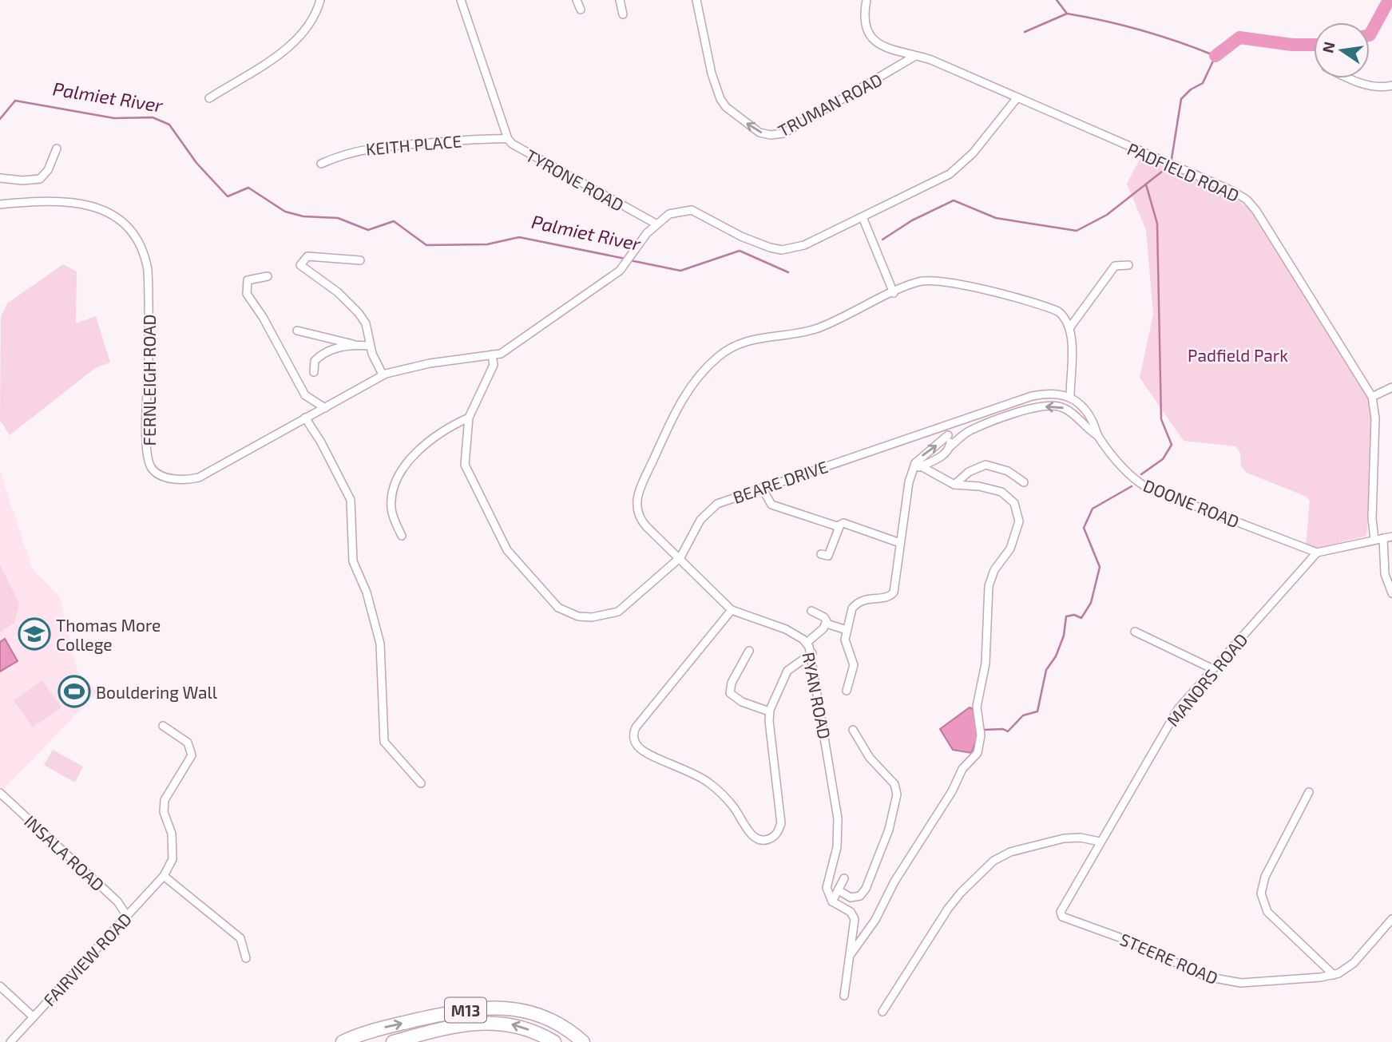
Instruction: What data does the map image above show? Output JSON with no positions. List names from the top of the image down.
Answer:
{
  "streets": {
    "highway": ["M13"],
    "street": [
      "TRUMAN ROAD",
      "KEITH PLACE",
      "PADFIELD ROAD",
      "TYRONE ROAD",
      "FERNLEIGH ROAD",
      "BEARE DRIVE",
      "DOONE ROAD",
      "MANORS ROAD",
      "RYAN ROAD",
      "INSALA ROAD",
      "STEERE ROAD",
      "FAIRVIEW ROAD"
    ]
  },
  "crossings": [
    ["TRUMAN ROAD", "PADFIELD ROAD"],
    ["KEITH PLACE", "TYRONE ROAD"],
    ["TYRONE ROAD", "FERNLEIGH ROAD"],
    ["BEARE DRIVE", "DOONE ROAD"],
    ["BEARE DRIVE", "RYAN ROAD"],
    ["DOONE ROAD", "MANORS ROAD"],
    ["MANORS ROAD", "STEERE ROAD"],
    ["INSALA ROAD", "FAIRVIEW ROAD"]
  ],
  "water": ["Palmiet River"],
  "parks": ["Padfield Park"],
  "places": {
    "school or university": ["Thomas More College"],
    "sports": ["Bouldering Wall"]
  },
  "north": "left"
}
